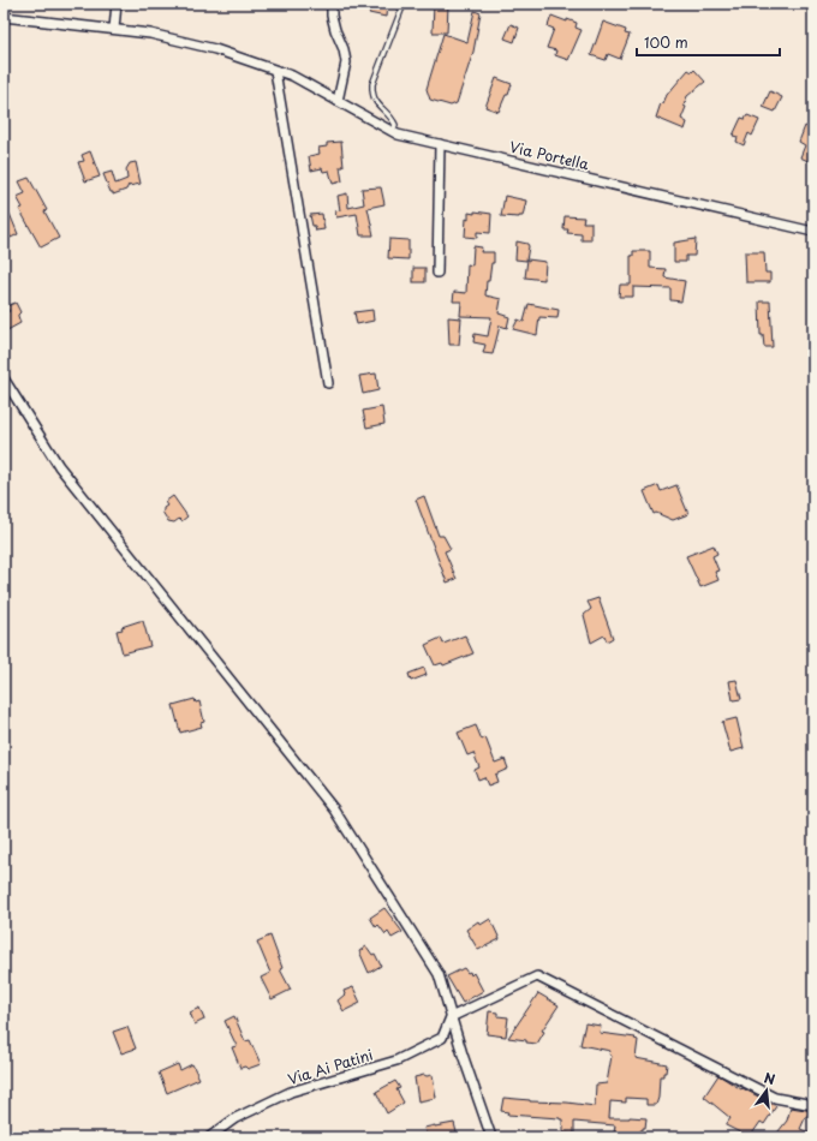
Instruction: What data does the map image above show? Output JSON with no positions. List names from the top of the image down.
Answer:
{
  "streets": {
    "street": ["Via Portella", "Via Ai Patini"]
  },
  "scale_bar": "100 m",
  "north": "top"
}
